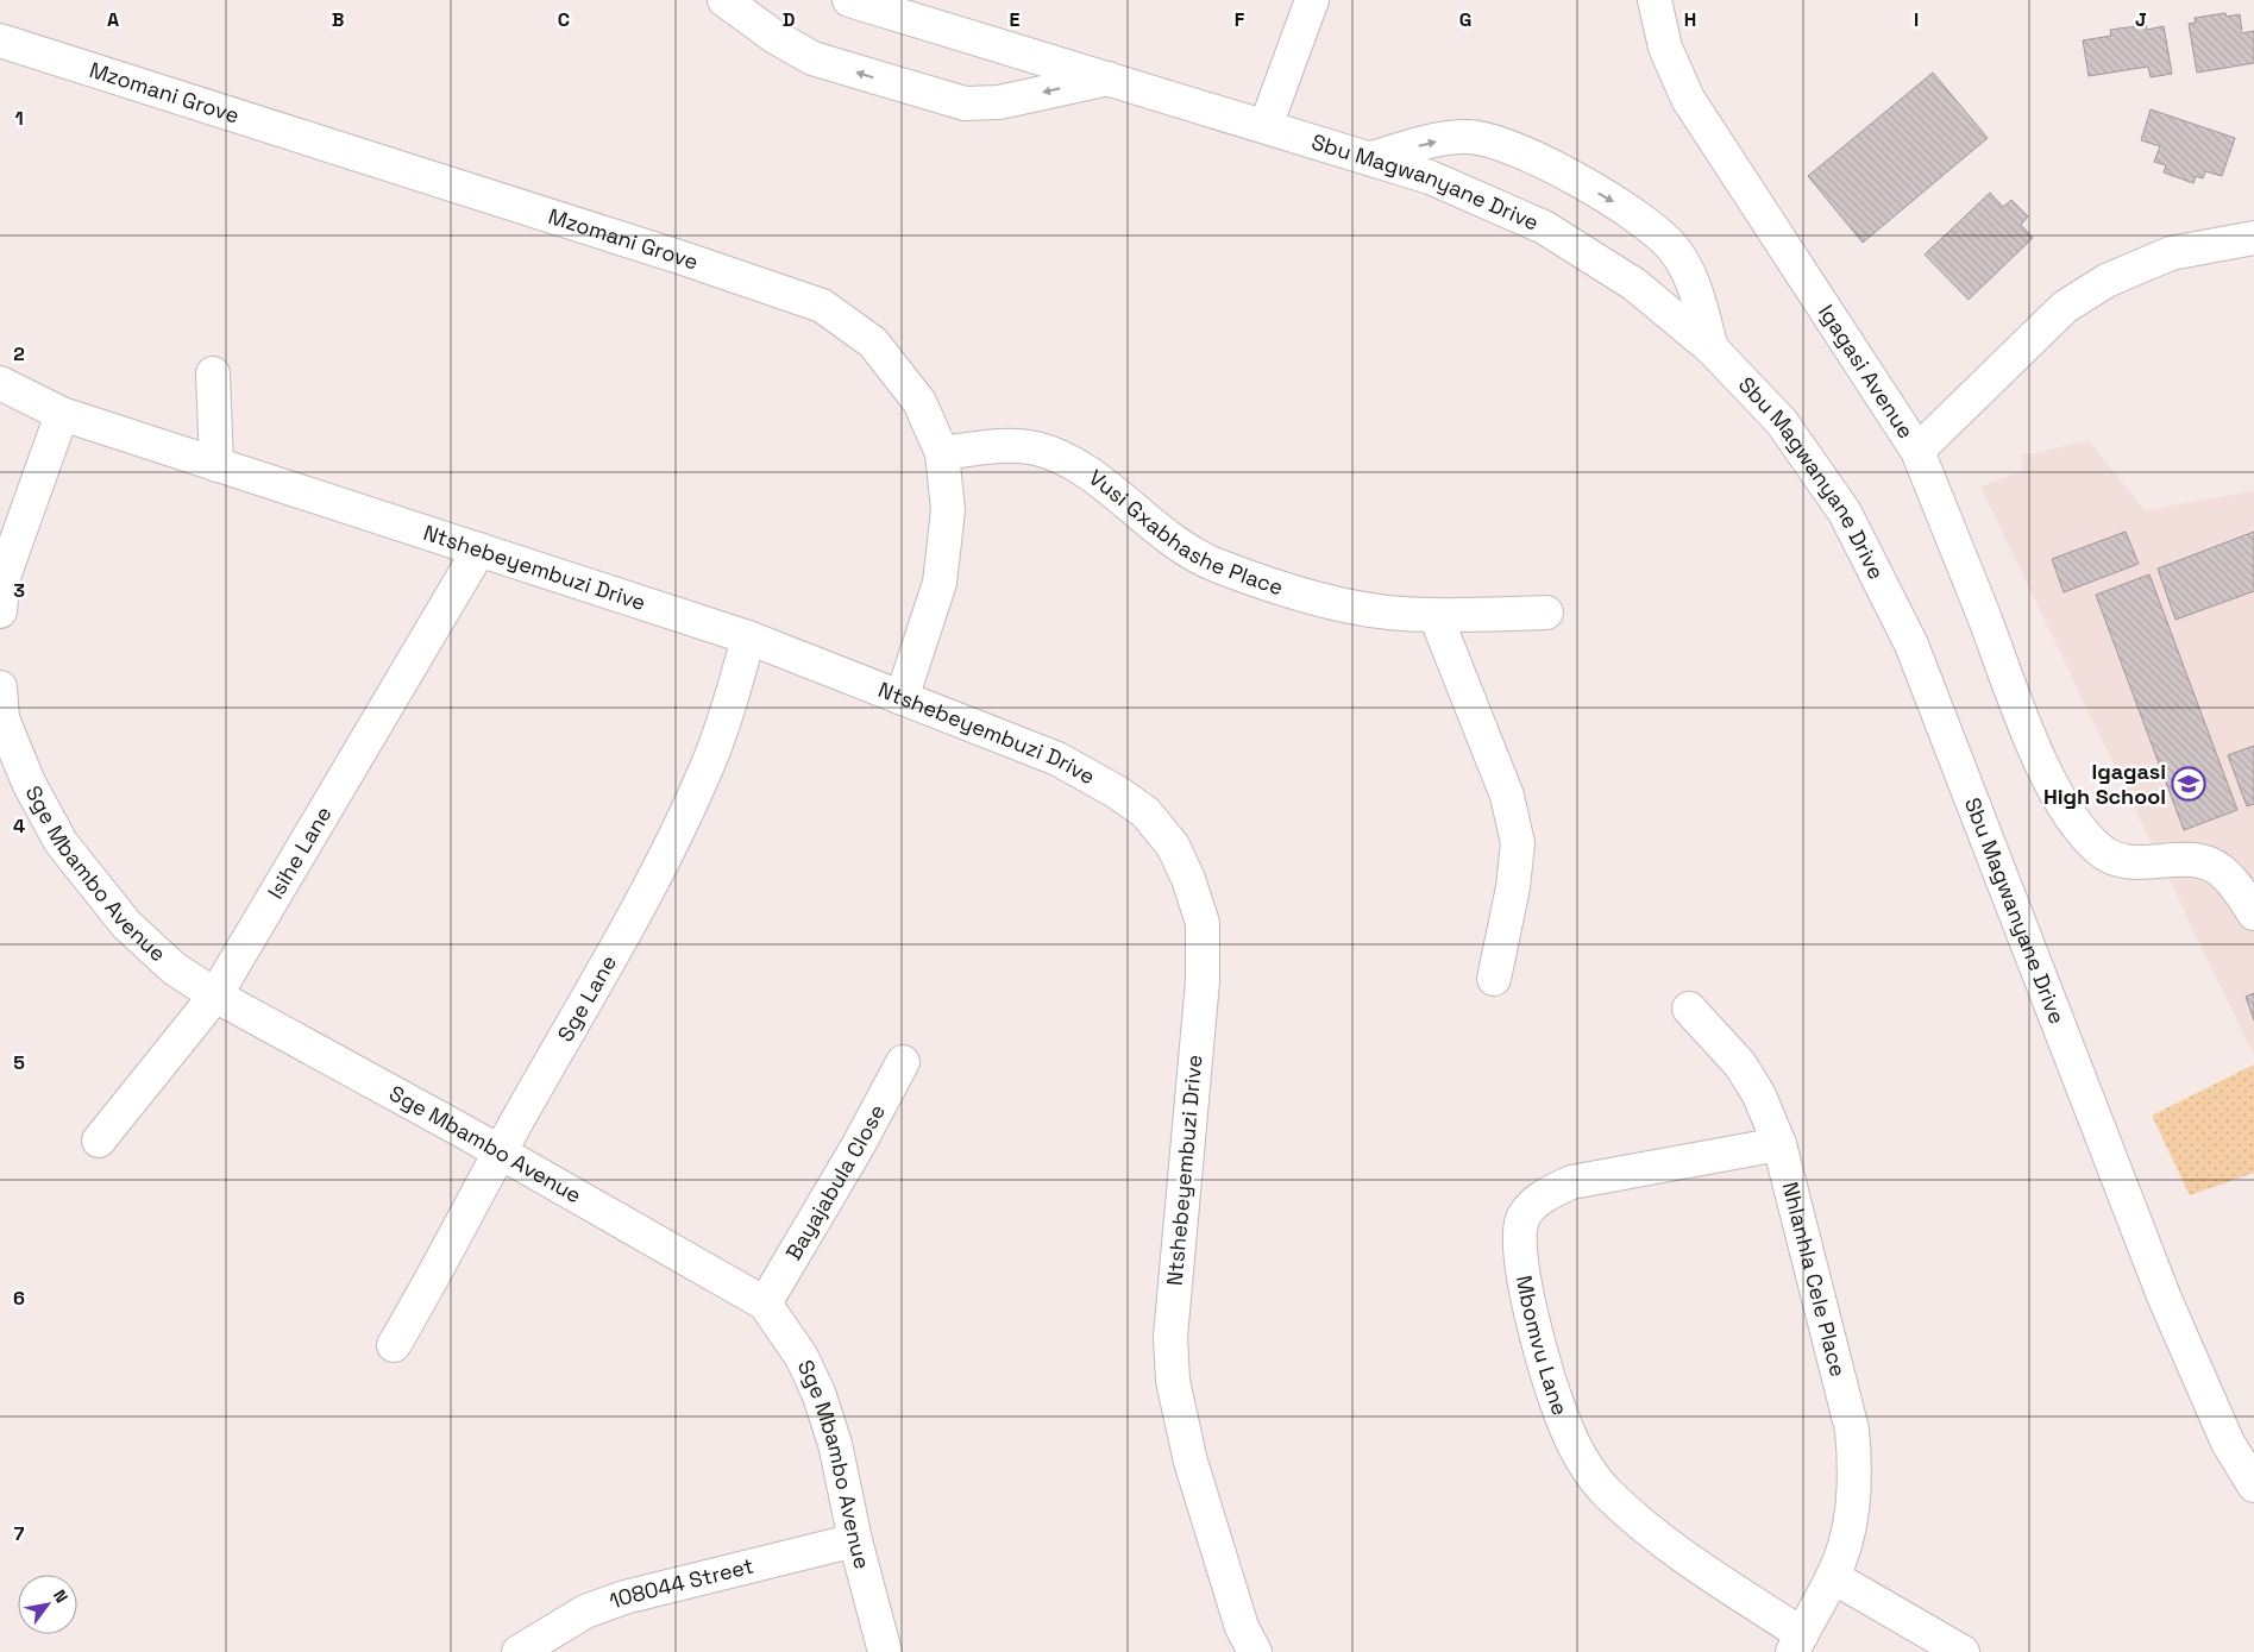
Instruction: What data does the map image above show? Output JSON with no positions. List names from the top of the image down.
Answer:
{
  "streets": {
    "street": [
      "Mzomani Grove",
      "Sbu Magwanyane Drive",
      "Igagasi Avenue",
      "Vusi Gxabhashe Place",
      "Ntshebeyembuzi Drive",
      "Isihe Lane",
      "Sge Mbambo Avenue",
      "Sge Lane",
      "Bayajabula Close",
      "Nhlanhla Cele Place",
      "Mbomvu Lane",
      "108044 Street"
    ]
  },
  "crossings": [
    ["Mzomani Grove", "Vusi Gxabhashe Place"],
    ["Mzomani Grove", "Ntshebeyembuzi Drive"],
    ["Ntshebeyembuzi Drive", "Isihe Lane"],
    ["Ntshebeyembuzi Drive", "Sge Lane"],
    ["Isihe Lane", "Sge Mbambo Avenue"],
    ["Sge Mbambo Avenue", "Sge Lane"],
    ["Sge Mbambo Avenue", "Bayajabula Close"],
    ["Sge Mbambo Avenue", "108044 Street"],
    ["Nhlanhla Cele Place", "Mbomvu Lane"]
  ],
  "places": {
    "school or university": ["Igagasi High School"]
  },
  "north": "top right",
  "grid": {
    "columns": [
      "A",
      "B",
      "C",
      "D",
      "E",
      "F",
      "G",
      "H",
      "I",
      "J"
    ],
    "rows": [
      "1",
      "2",
      "3",
      "4",
      "5",
      "6",
      "7"
    ]
  }
}
